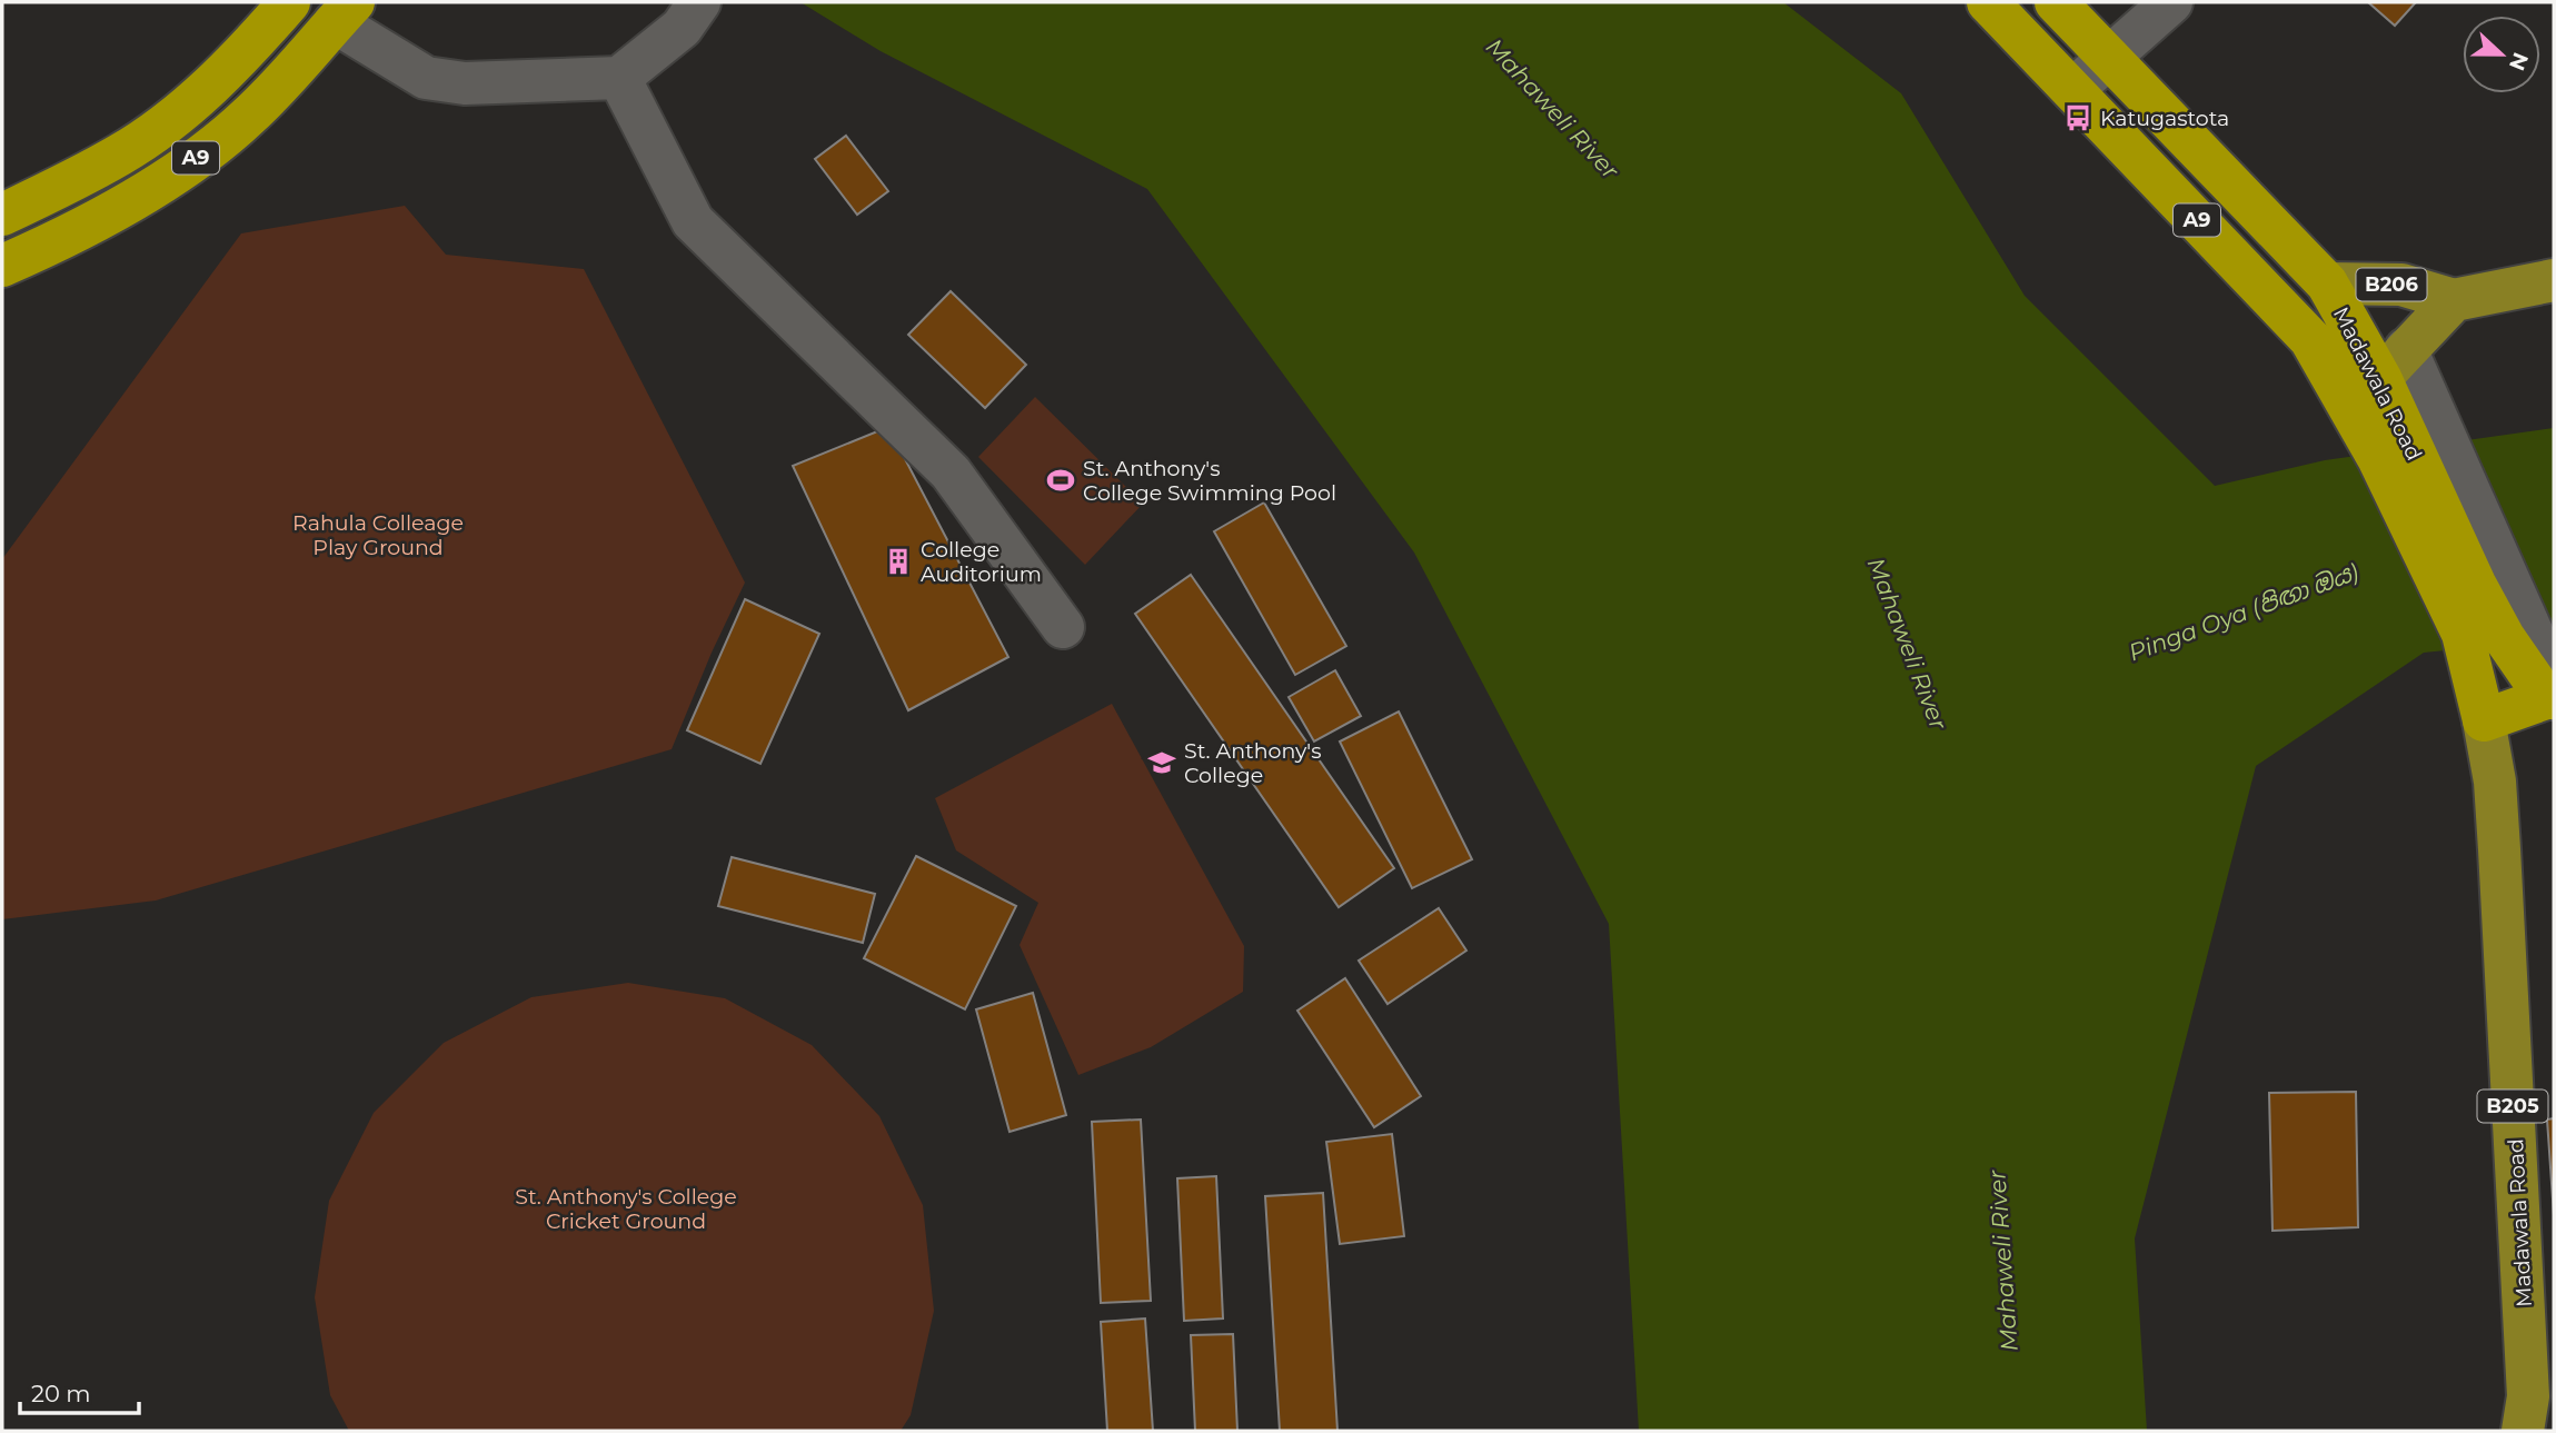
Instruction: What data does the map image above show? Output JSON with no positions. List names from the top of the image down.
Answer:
{
  "streets": {
    "highway": ["A9", "Madawala Road"],
    "main road": ["B206", "B205"]
  },
  "crossings": [
    ["B206", "Madawala Road"]
  ],
  "water": ["Mahaweli River", "Pinga Oya (පිඟා ඔය)"],
  "parks": ["Rahula Colleage Play Ground", "St. Anthony's College Cricket Ground"],
  "places": {
    "bus stop": ["Katugastota"],
    "sports": ["St. Anthony's College Swimming Pool"],
    "building": ["College Auditorium"],
    "school or university": ["St. Anthony's College"]
  },
  "scale_bar": "20 m",
  "north": "right"
}
